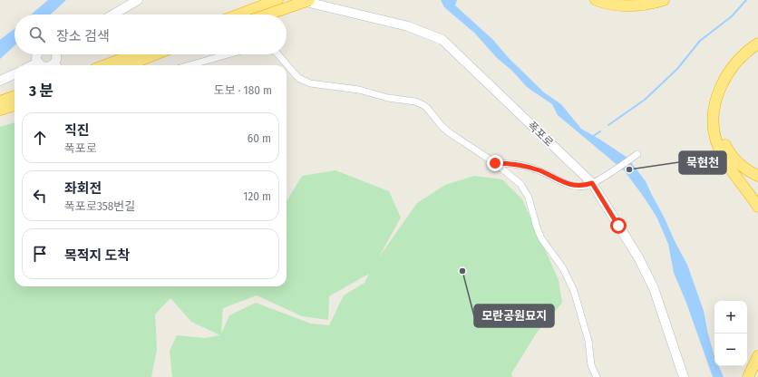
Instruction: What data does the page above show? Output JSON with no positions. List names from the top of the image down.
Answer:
{
  "streets": {
    "main road": ["폭포로"]
  },
  "places": ["묵현천", "모란공원묘지"],
  "page": {
    "search": "장소 검색",
    "heading": ["3 분", "도보 · 180 m"],
    "list": [
      ["직진", "폭포로", "60 m"],
      ["좌회전", "폭포로358번길", "120 m"],
      "목적지 도착"
    ],
    "map_buttons": ["+", "−"]
  }
}
